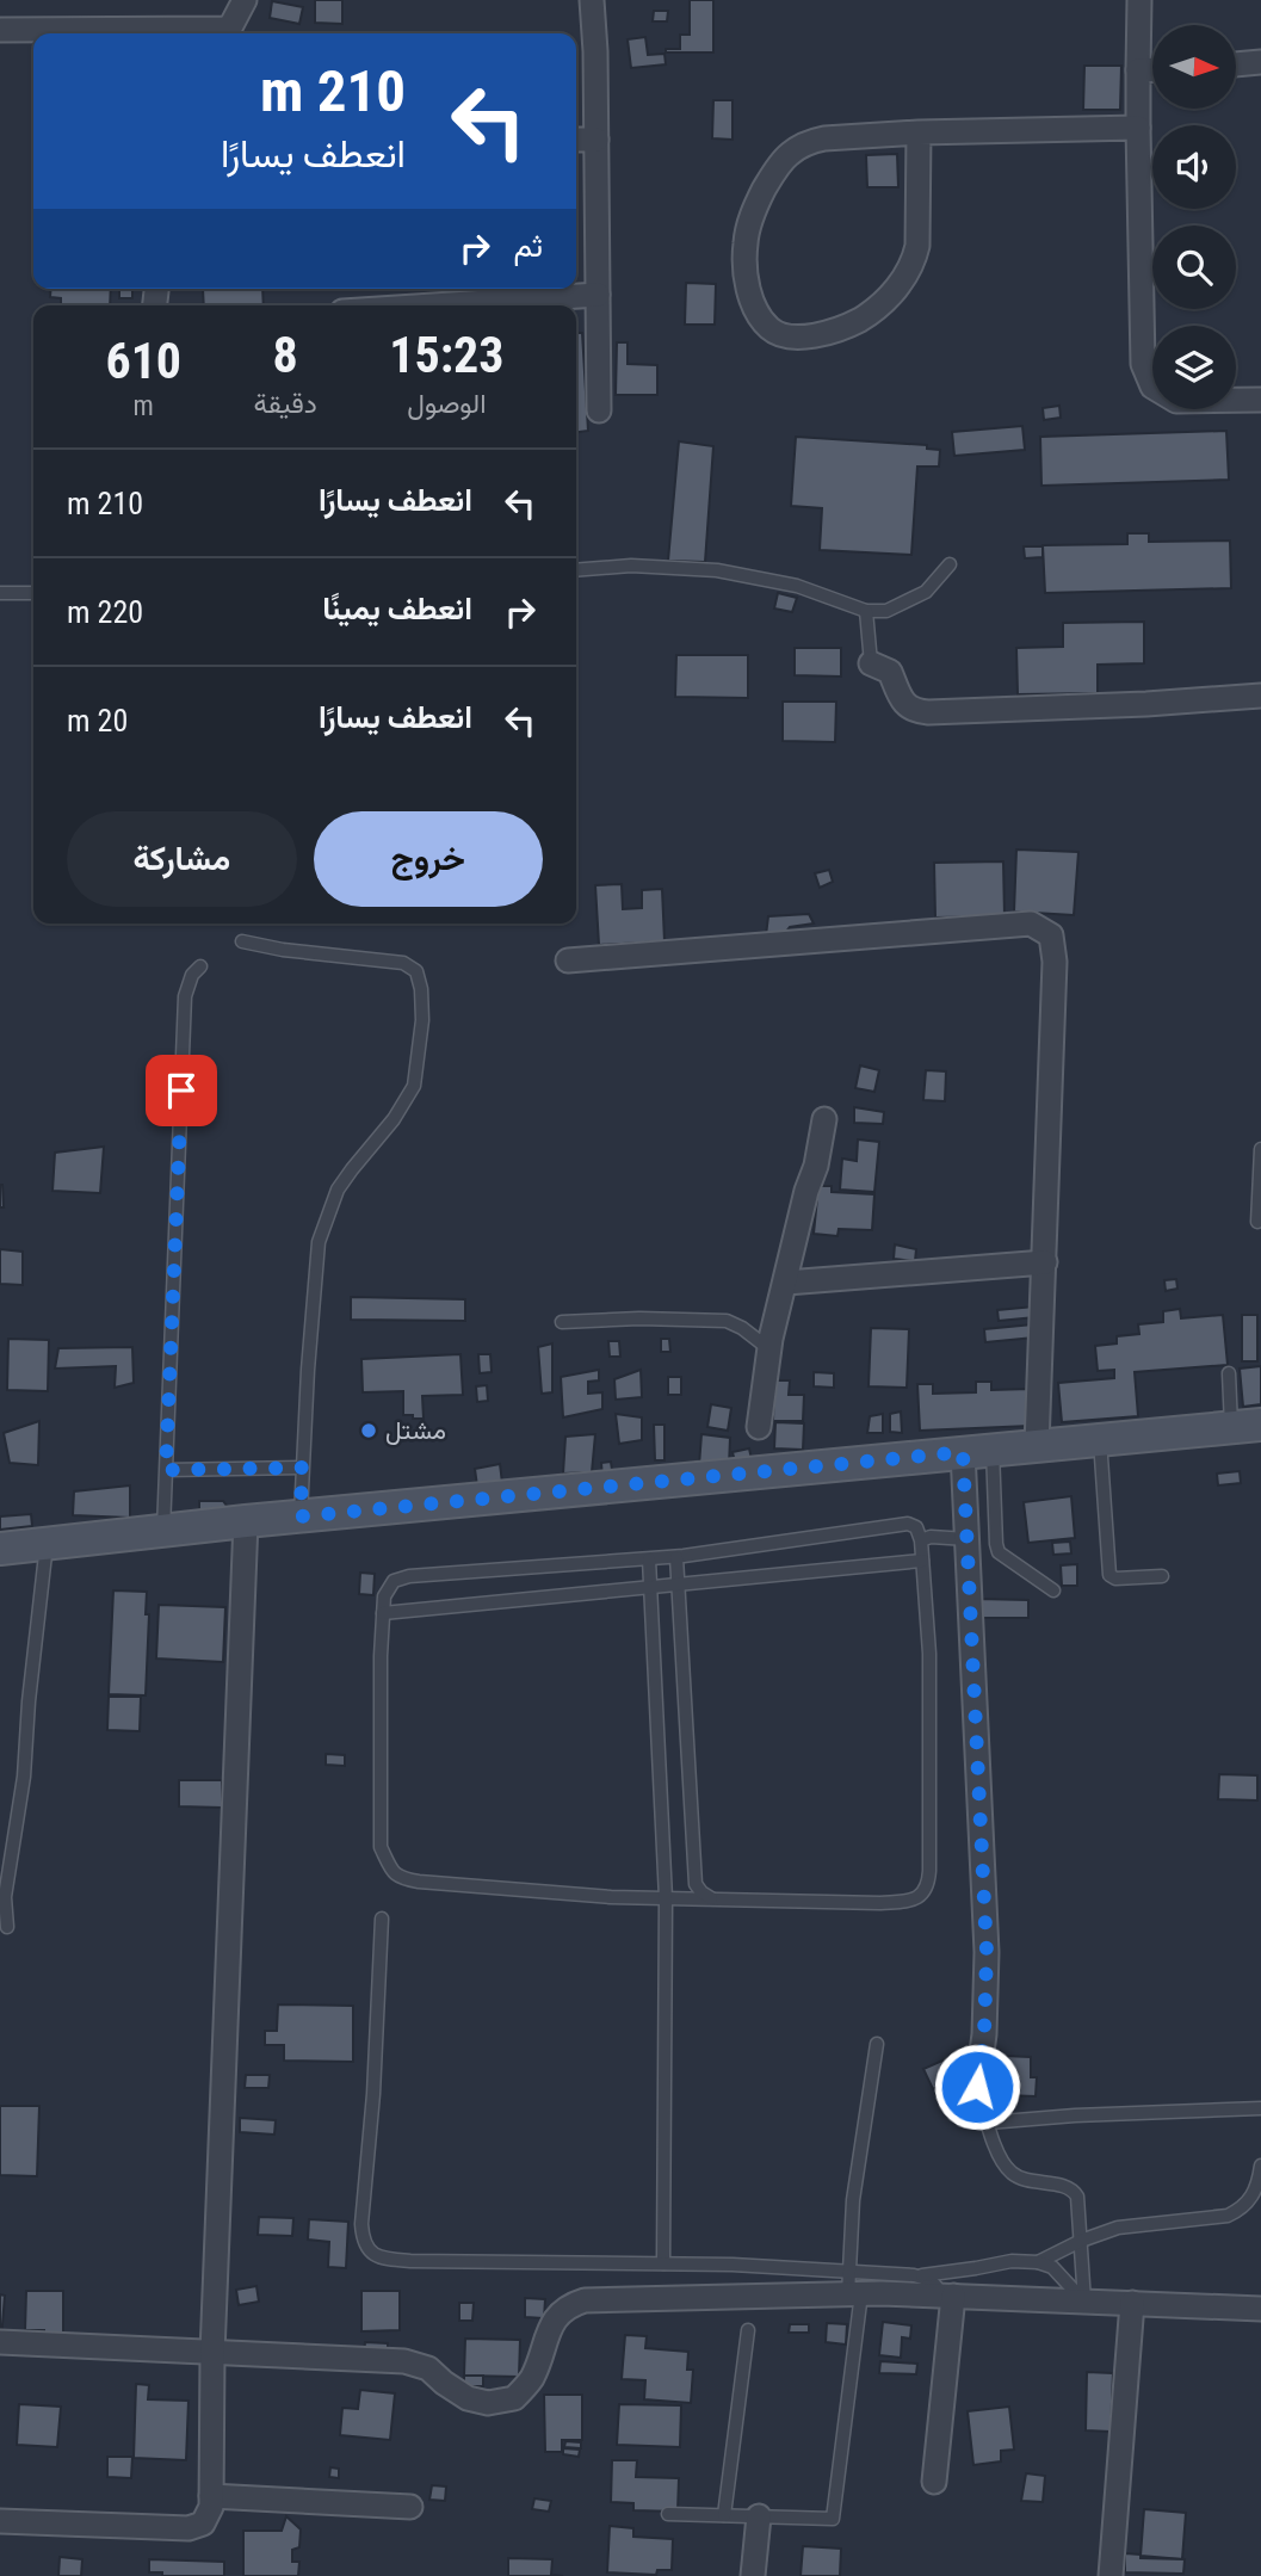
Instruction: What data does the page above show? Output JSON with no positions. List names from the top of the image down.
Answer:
{
  "places": ["مشتل"],
  "north": "right",
  "page": {
    "turn": ["210 m", "انعطف يسارًا"],
    "then": "ثم",
    "eta": [
      "15:23",
      "الوصول",
      "8",
      "دقيقة",
      "610",
      "m"
    ],
    "list": [
      {
        "name": "انعطف يسارًا",
        "value": "210 m"
      },
      {
        "name": "انعطف يمينًا",
        "value": "220 m"
      },
      {
        "name": "انعطف يسارًا",
        "value": "20 m"
      }
    ],
    "buttons": ["خروج", "مشاركة"]
  }
}
